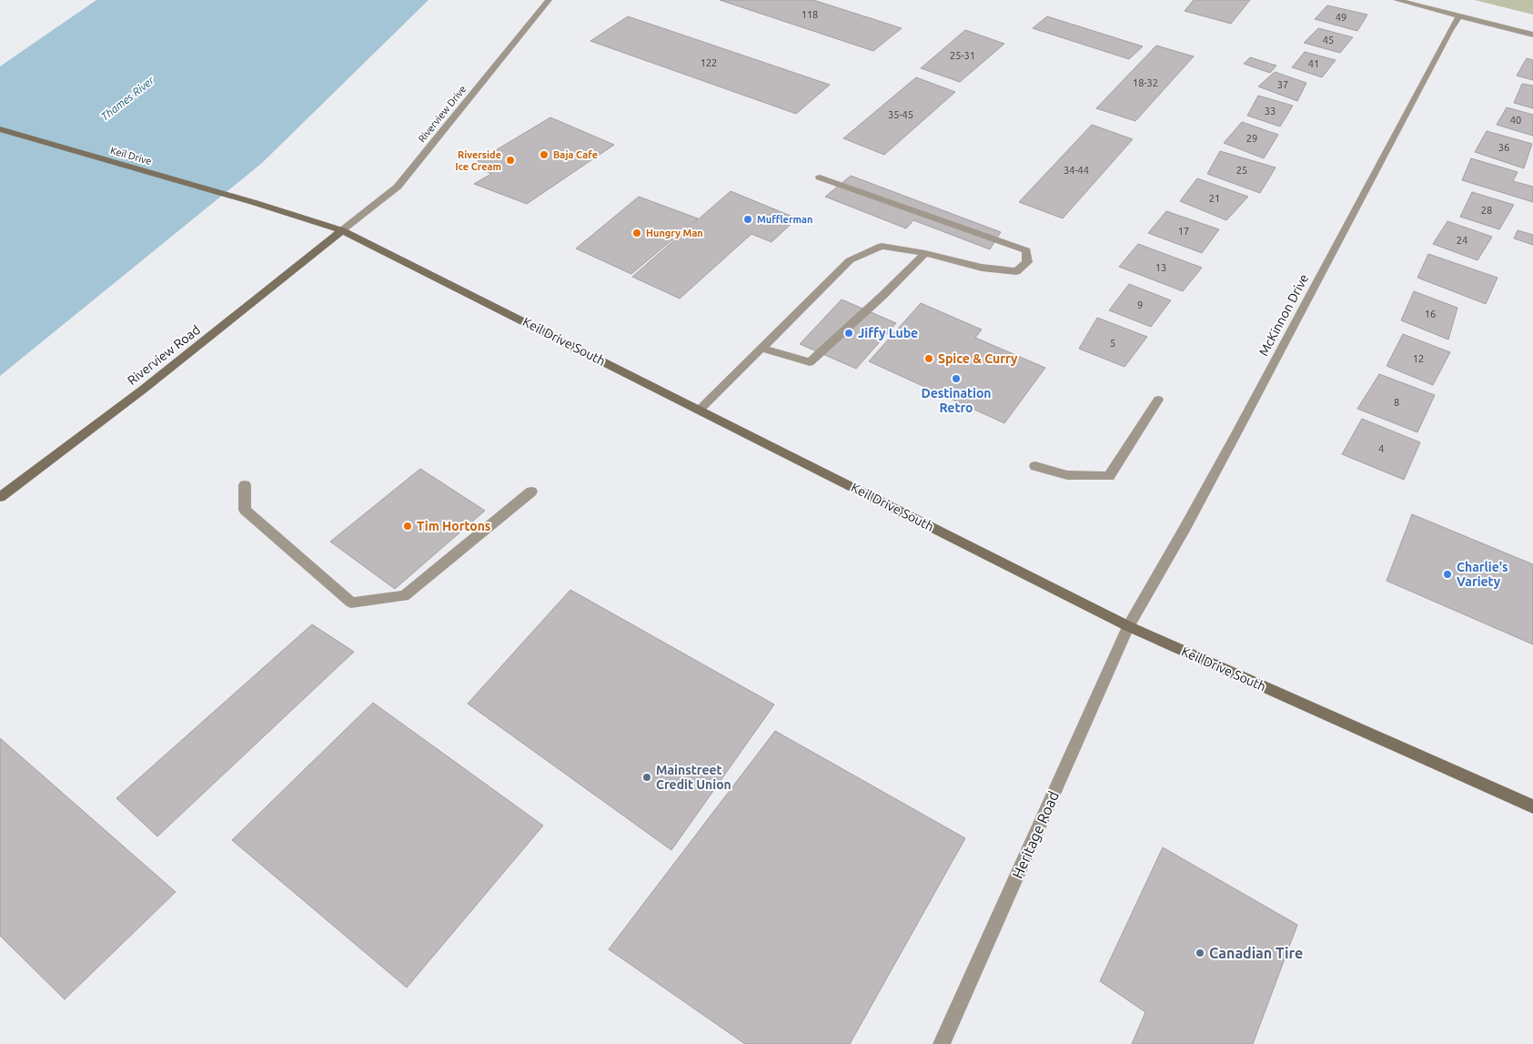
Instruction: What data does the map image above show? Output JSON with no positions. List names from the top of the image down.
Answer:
{
  "streets": {
    "main road": ["Keil Drive", "Keil Drive South", "Riverview Road"],
    "street": ["Riverview Drive", "McKinnon Drive", "Heritage Road"]
  },
  "crossings": [
    ["Riverview Drive", "Keil Drive South"],
    ["Riverview Drive", "Riverview Road"],
    ["Keil Drive", "Keil Drive South"],
    ["McKinnon Drive", "Keil Drive South"],
    ["McKinnon Drive", "Heritage Road"],
    ["Keil Drive South", "Riverview Road"],
    ["Keil Drive South", "Heritage Road"]
  ],
  "water": ["Thames River"],
  "places": [
    "Baja Cafe",
    "Riverside Ice Cream",
    "Mufflerman",
    "Hungry Man",
    "Jiffy Lube",
    "Spice & Curry",
    "Destination Retro",
    "Tim Hortons",
    "Charlie's Variety",
    "Mainstreet Credit Union",
    "Canadian Tire"
  ],
  "house_numbers": [
    "118",
    "49",
    "45",
    "25-31",
    "122",
    "41",
    "18-32",
    "37",
    "33",
    "35-45",
    "40",
    "29",
    "36",
    "34-44",
    "25",
    "21",
    "28",
    "17",
    "24",
    "13",
    "9",
    "16",
    "5",
    "12",
    "8",
    "4"
  ]
}
